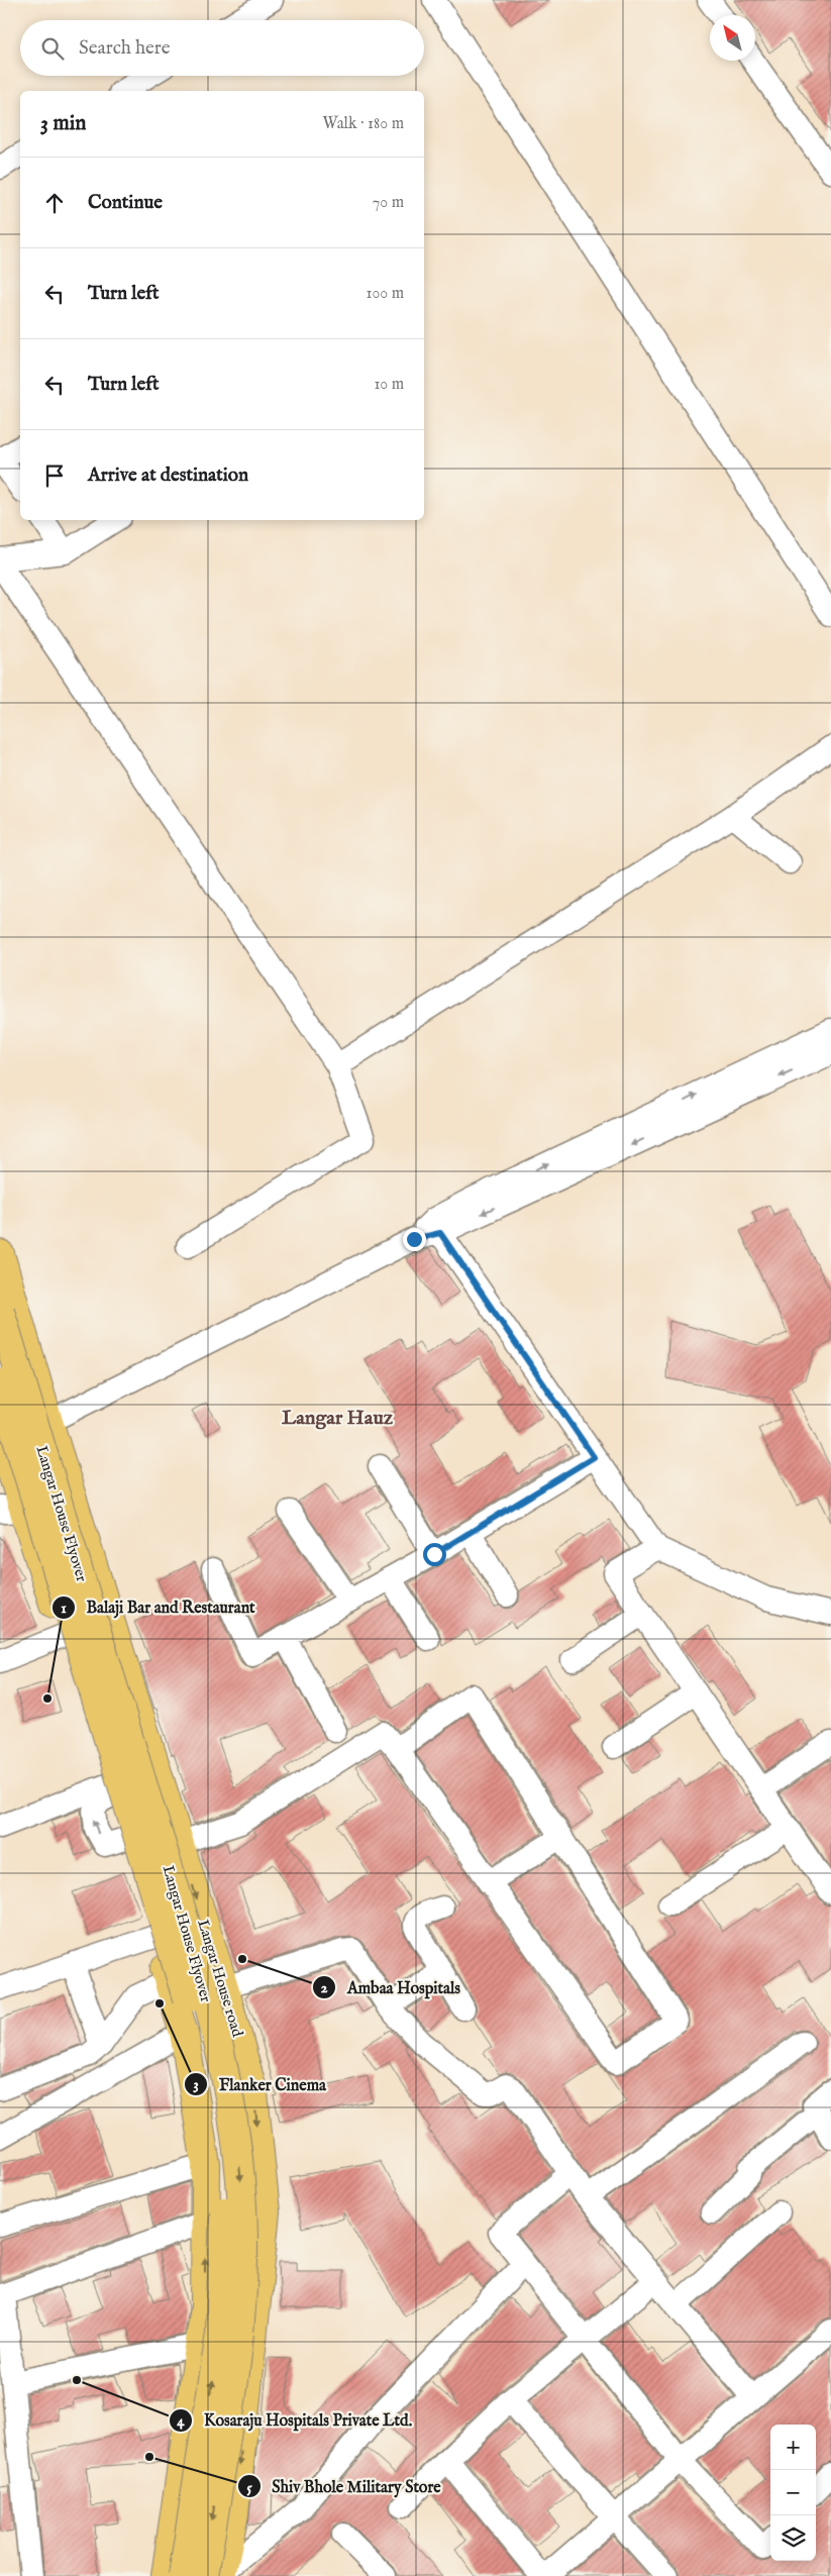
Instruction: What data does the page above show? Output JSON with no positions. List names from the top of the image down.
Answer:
{
  "streets": {
    "main road": ["Langar House Flyover", "Langar House road"]
  },
  "crossings": [
    ["Langar House Flyover", "Langar House road"]
  ],
  "districts": ["Langar Hauz"],
  "places": [
    "Balaji Bar and Restaurant",
    "Ambaa Hospitals",
    "Flanker Cinema",
    "Kosaraju Hospitals Private Ltd.",
    "Shiv Bhole Military Store"
  ],
  "north": "top left",
  "page": {
    "search": "Search here",
    "heading": ["3 min", "Walk · 180 m"],
    "list": [
      ["Continue", "70 m"],
      ["Turn left", "100 m"],
      ["Turn left", "10 m"],
      "Arrive at destination"
    ],
    "map_buttons": ["+", "−"]
  }
}
